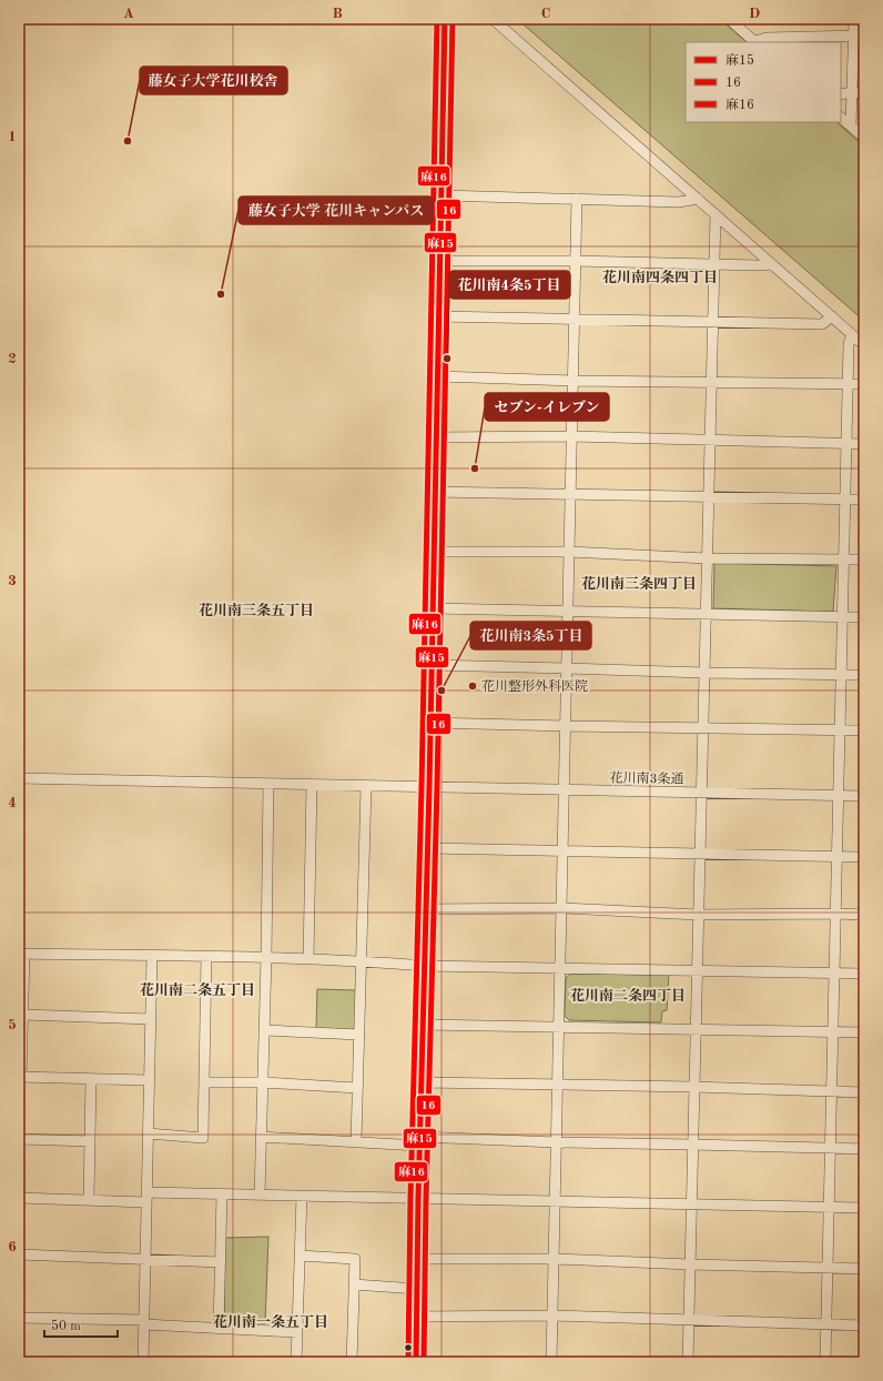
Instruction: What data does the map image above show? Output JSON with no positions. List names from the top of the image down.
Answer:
{
  "streets": {
    "street": ["花川南3条通"]
  },
  "districts": [
    "花川南四条四丁目",
    "花川南三条四丁目",
    "花川南三条五丁目",
    "花川南二条五丁目",
    "花川南二条四丁目",
    "花川南一条五丁目"
  ],
  "places": [
    "藤女子大学花川校舎",
    "藤女子大学 花川キャンパス",
    "花川南4条5丁目",
    "セブン-イレブン",
    "花川整形外科医院",
    "花川南3条5丁目"
  ],
  "lines": ["transit line 麻15", "transit line 16", "transit line 麻16"],
  "legend": ["麻15", "16", "麻16"],
  "scale_bar": "50 m",
  "grid": {
    "columns": [
      "A",
      "B",
      "C",
      "D"
    ],
    "rows": [
      "1",
      "2",
      "3",
      "4",
      "5",
      "6"
    ]
  }
}
